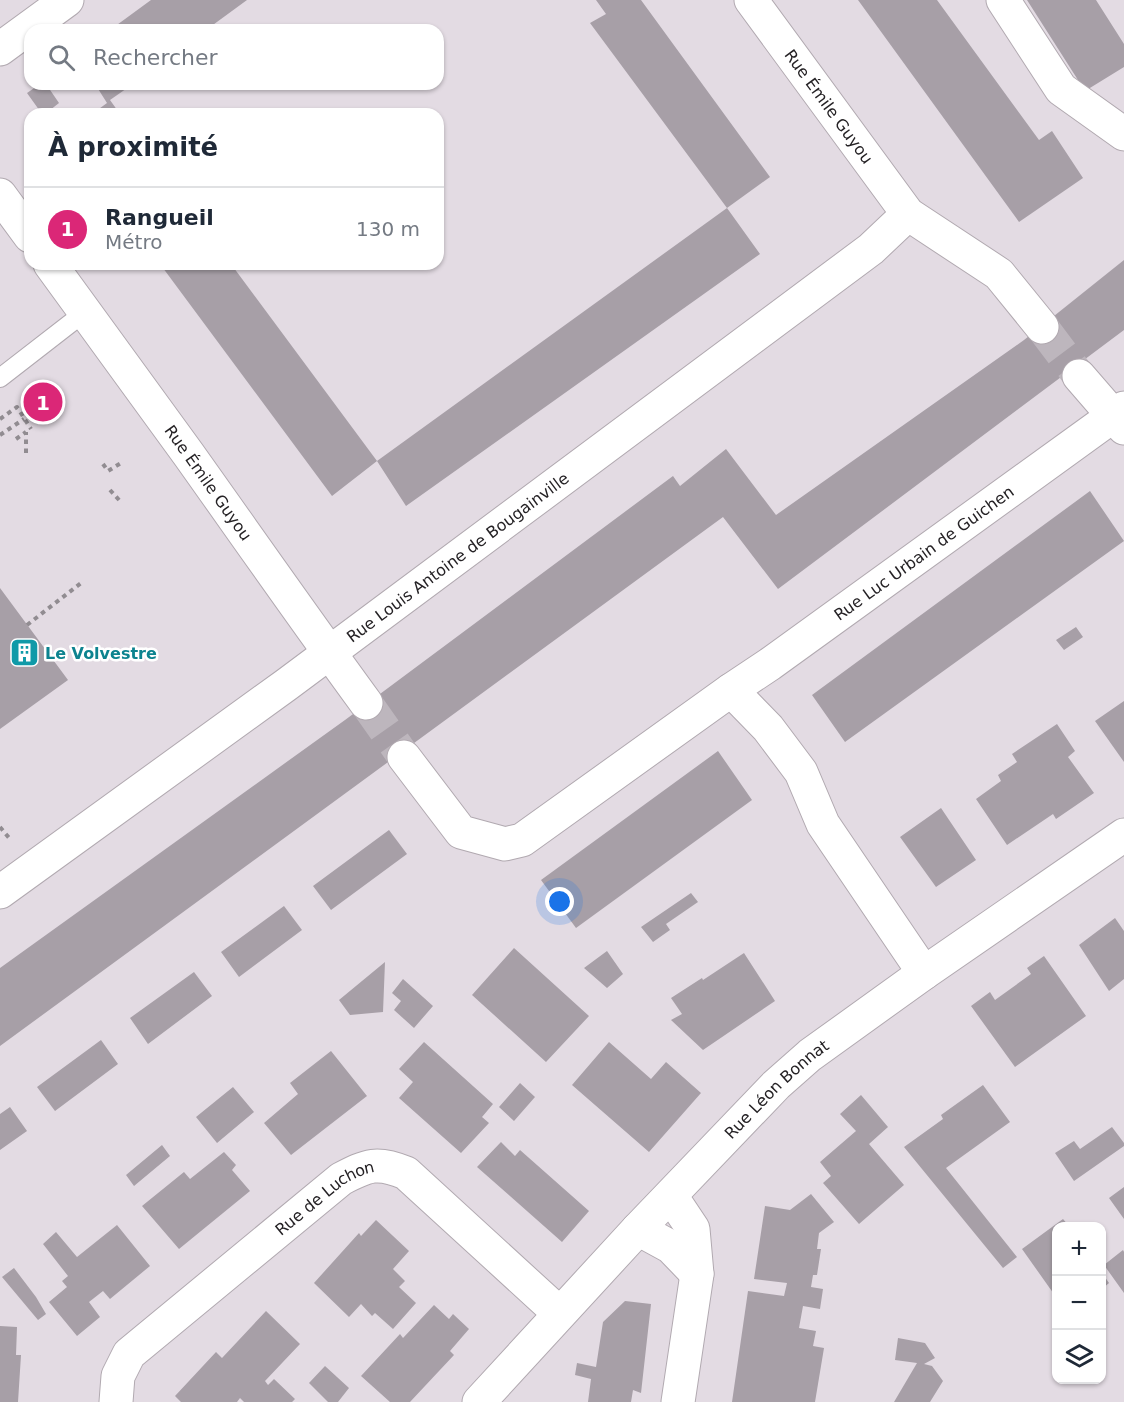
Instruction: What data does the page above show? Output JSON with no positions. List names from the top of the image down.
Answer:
{
  "streets": {
    "street": [
      "Rue Émile Guyou",
      "Rue Luc Urbain de Guichen",
      "Rue Louis Antoine de Bougainville",
      "Rue Léon Bonnat",
      "Rue de Luchon"
    ]
  },
  "crossings": [
    ["Rue Émile Guyou", "Rue Louis Antoine de Bougainville"],
    ["Rue Léon Bonnat", "Rue de Luchon"]
  ],
  "places": {
    "building": ["Le Volvestre"]
  },
  "page": {
    "search": "Rechercher",
    "heading": "À proximité",
    "list": [
      {
        "mark": "1",
        "name": "Rangueil",
        "note": "Métro",
        "value": "130 m"
      }
    ],
    "pins": "1",
    "map_buttons": ["+", "−"]
  }
}
